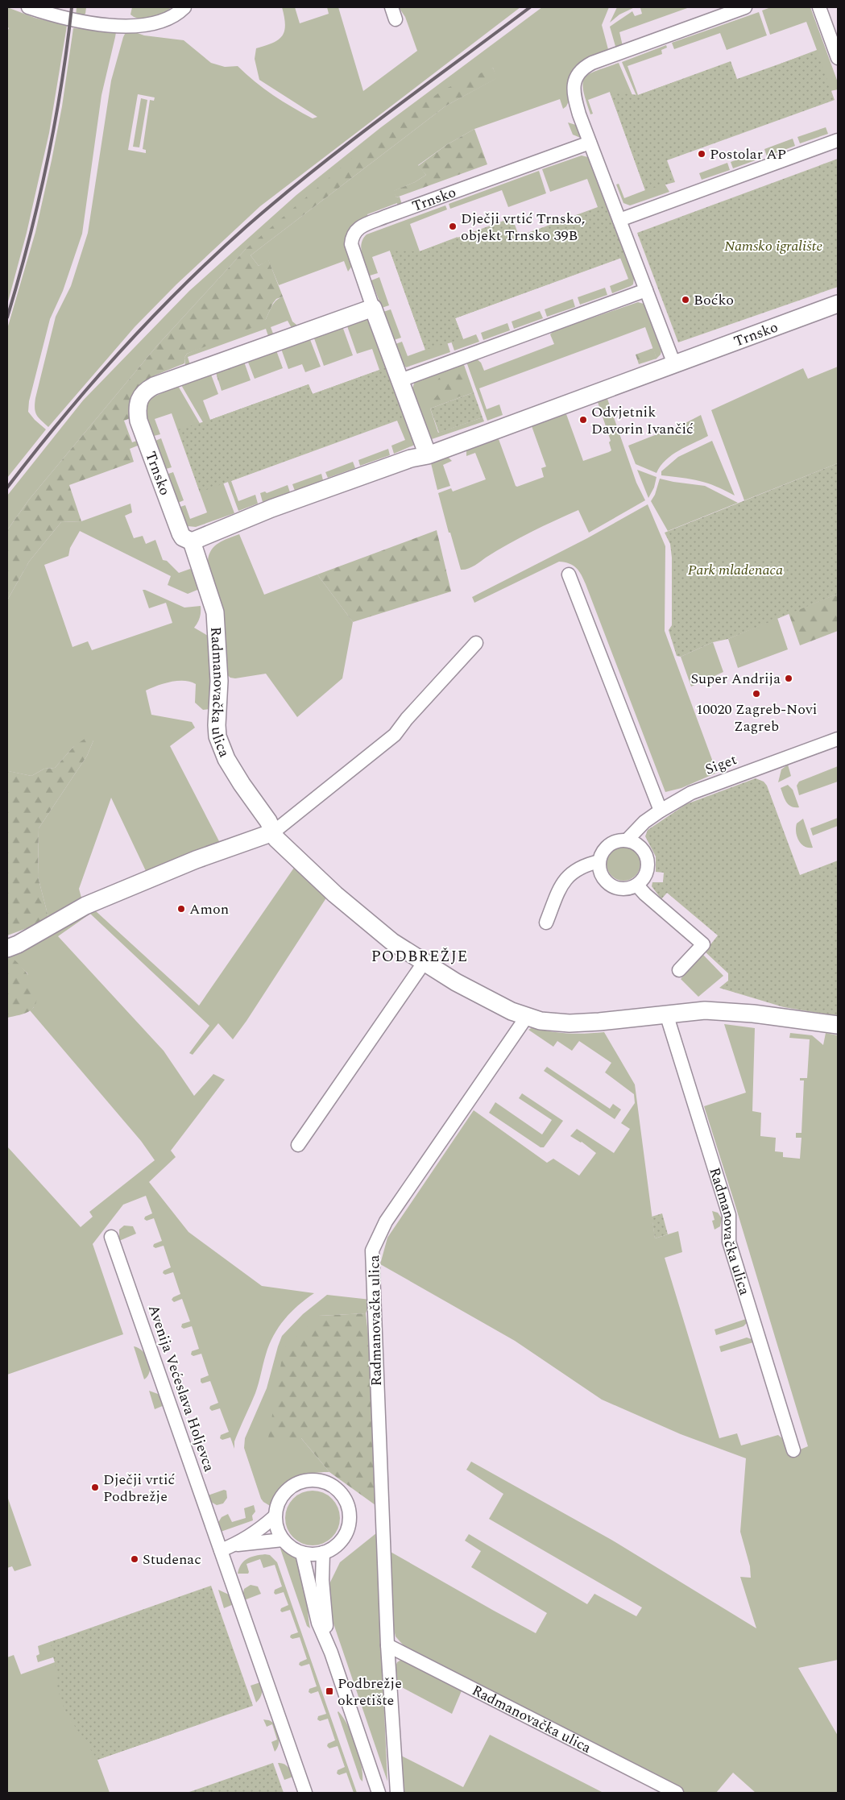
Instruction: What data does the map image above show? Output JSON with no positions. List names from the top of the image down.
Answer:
{
  "streets": {
    "street": [
      "Trnsko",
      "Radmanovačka ulica",
      "Siget",
      "Avenija Većeslava Holjevca"
    ]
  },
  "crossings": [
    ["Trnsko", "Radmanovačka ulica"]
  ],
  "districts": ["PODBREŽJE"],
  "parks": ["Namsko igralište", "Park mladenaca"],
  "places": {
    "other": [
      "Postolar AP",
      "Dječji vrtić Trnsko, objekt Trnsko 39B",
      "Boćko",
      "Odvjetnik Davorin Ivančić",
      "Super Andrija",
      "10020 Zagreb-Novi Zagreb",
      "Amon",
      "Dječji vrtić Podbrežje",
      "Studenac"
    ],
    "transit": ["Podbrežje okretište"]
  }
}
